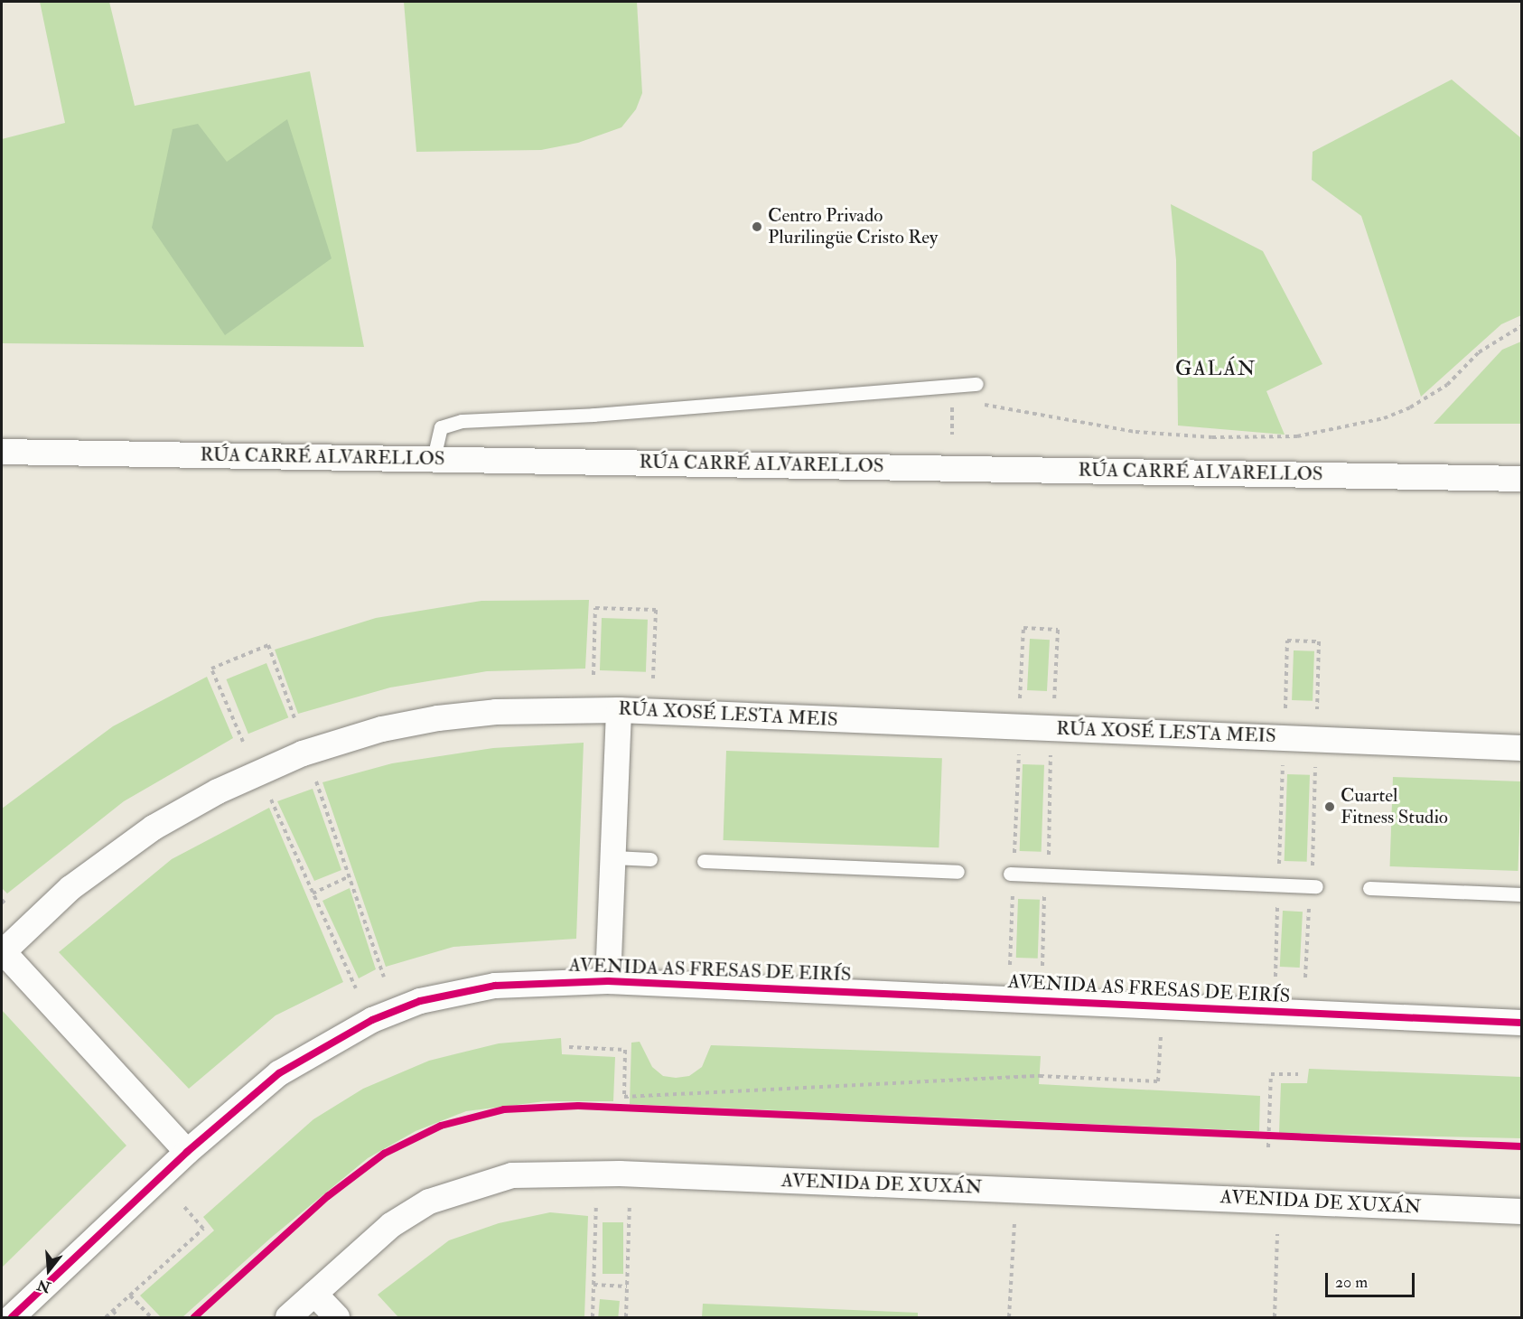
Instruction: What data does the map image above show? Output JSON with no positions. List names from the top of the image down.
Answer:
{
  "streets": {
    "street": [
      "RÚA CARRÉ ALVARELLOS",
      "RÚA XOSÉ LESTA MEIS",
      "AVENIDA AS FRESAS DE EIRÍS",
      "AVENIDA DE XUXÁN"
    ]
  },
  "districts": ["GALÁN"],
  "places": ["Centro Privado Plurilingüe Cristo Rey", "Cuartel Fitness Studio"],
  "scale_bar": "20 m",
  "north": "bottom"
}
